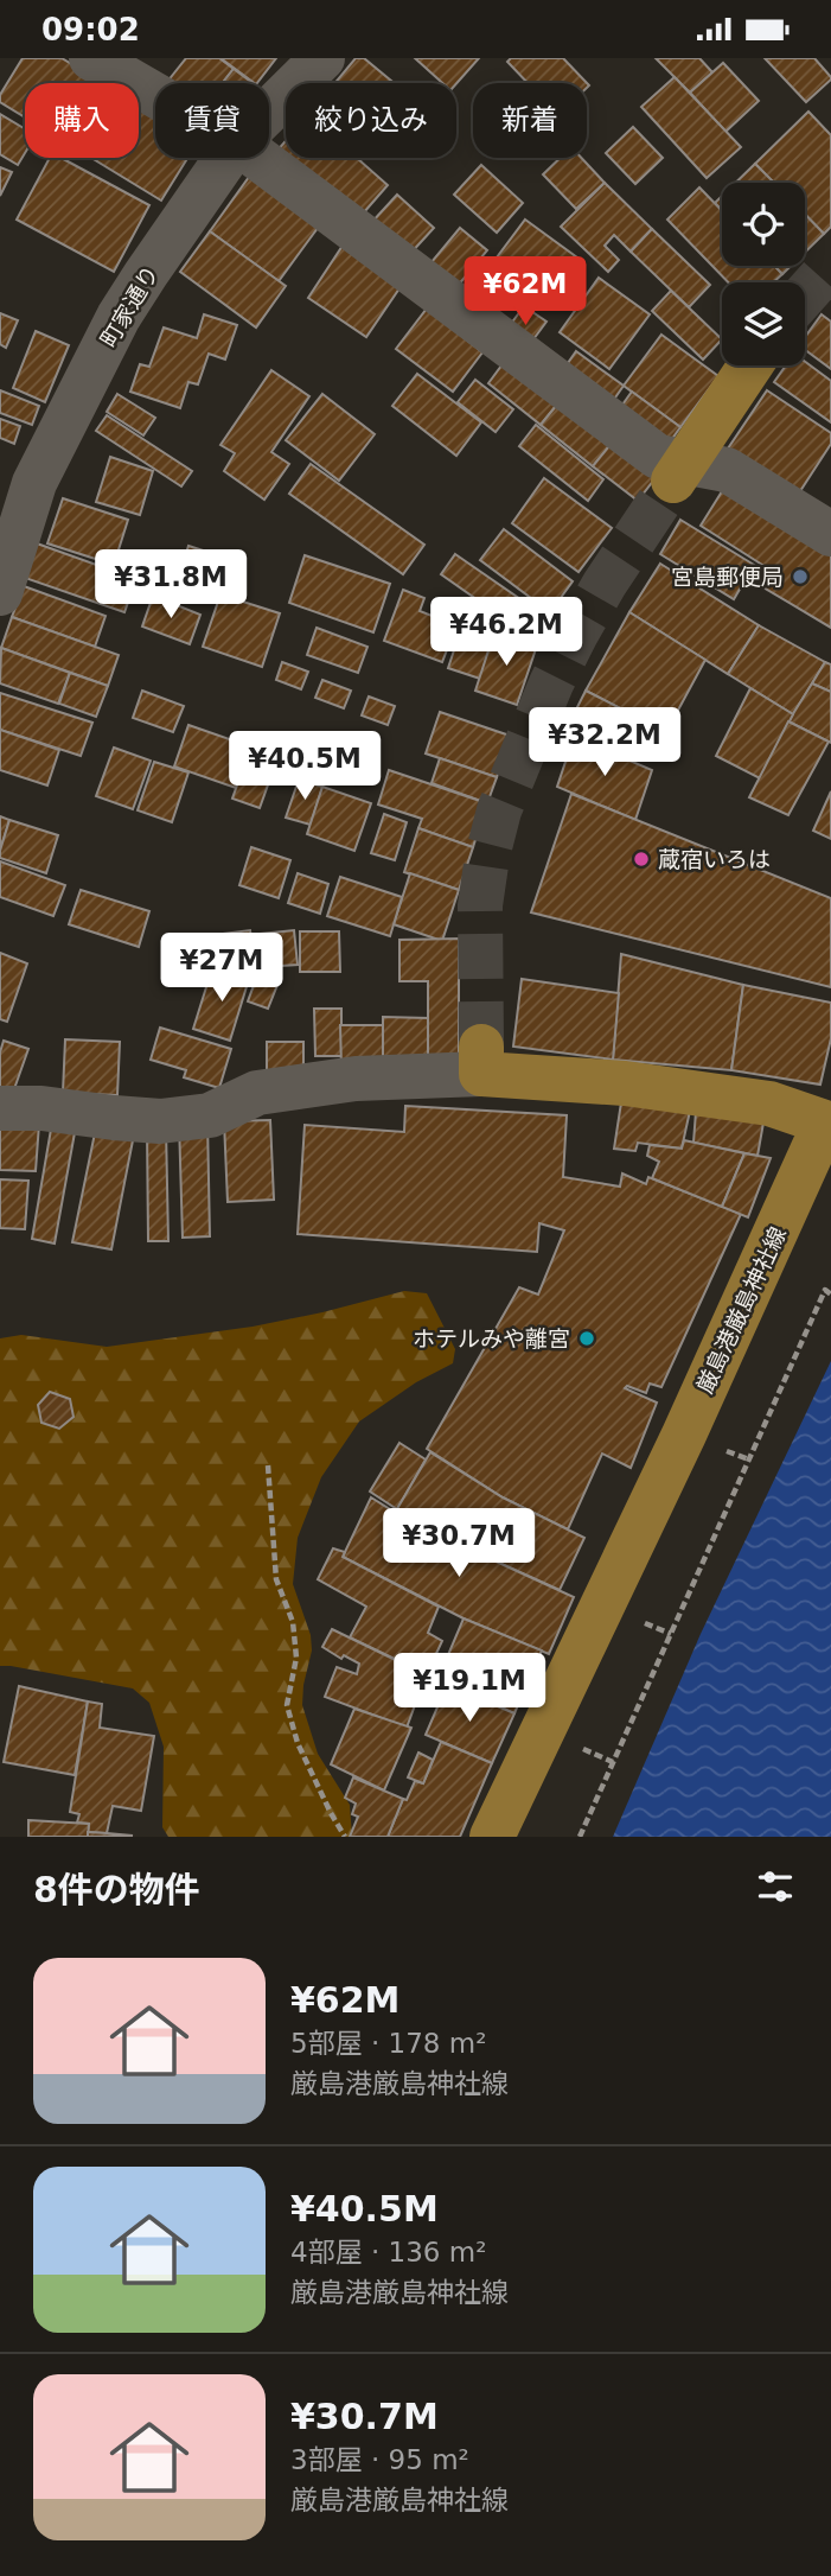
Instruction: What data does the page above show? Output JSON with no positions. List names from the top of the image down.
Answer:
{
  "streets": {
    "main road": ["厳島港厳島神社線"],
    "street": ["町家通り"]
  },
  "places": ["宮島郵便局", "蔵宿いろは", "ホテルみや離宮"],
  "page": {
    "status": "09:02",
    "chip": [
      "購入",
      "賃貸",
      "絞り込み",
      "新着"
    ],
    "price": [
      "¥62M",
      "¥31.8M",
      "¥46.2M",
      "¥32.2M",
      "¥40.5M",
      "¥27M",
      "¥30.7M",
      "¥19.1M"
    ],
    "heading": "8件の物件",
    "list": [
      {
        "name": "¥62M",
        "note": "5部屋 · 178 m² · 厳島港厳島神社線"
      },
      {
        "name": "¥40.5M",
        "note": "4部屋 · 136 m² · 厳島港厳島神社線"
      },
      {
        "name": "¥30.7M",
        "note": "3部屋 · 95 m² · 厳島港厳島神社線"
      }
    ]
  }
}
